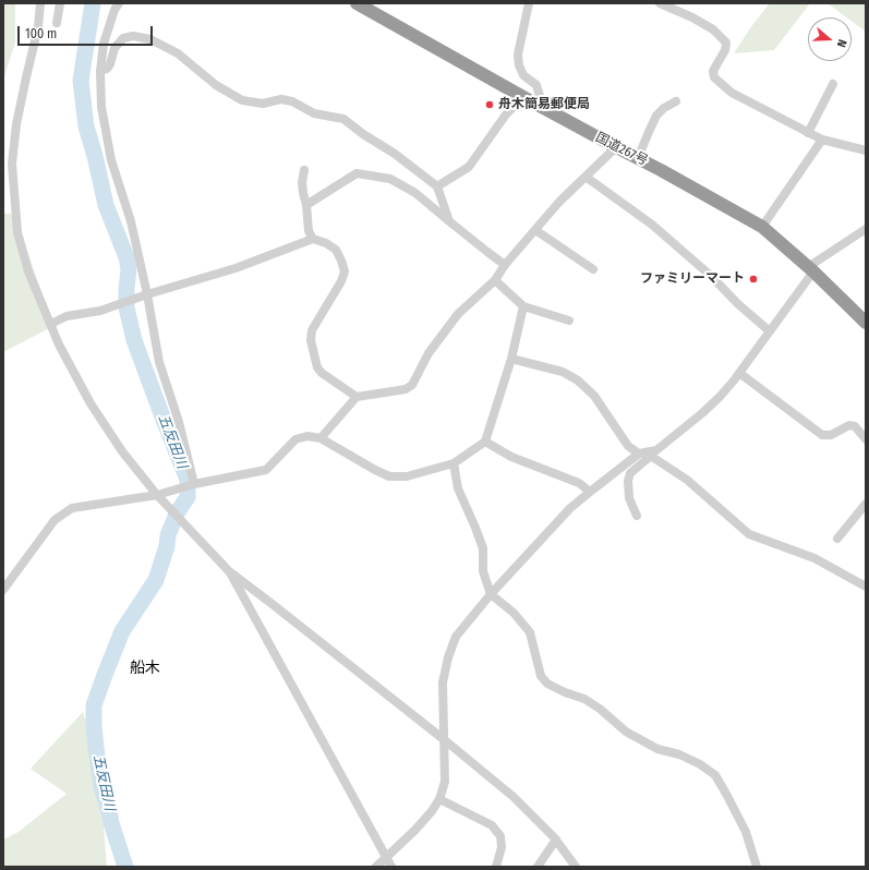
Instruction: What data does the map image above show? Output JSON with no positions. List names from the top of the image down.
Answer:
{
  "streets": {
    "highway": ["国道267号"]
  },
  "districts": ["船木"],
  "water": ["五反田川"],
  "places": ["舟木簡易郵便局", "ファミリーマート"],
  "scale_bar": "100 m",
  "north": "right"
}
